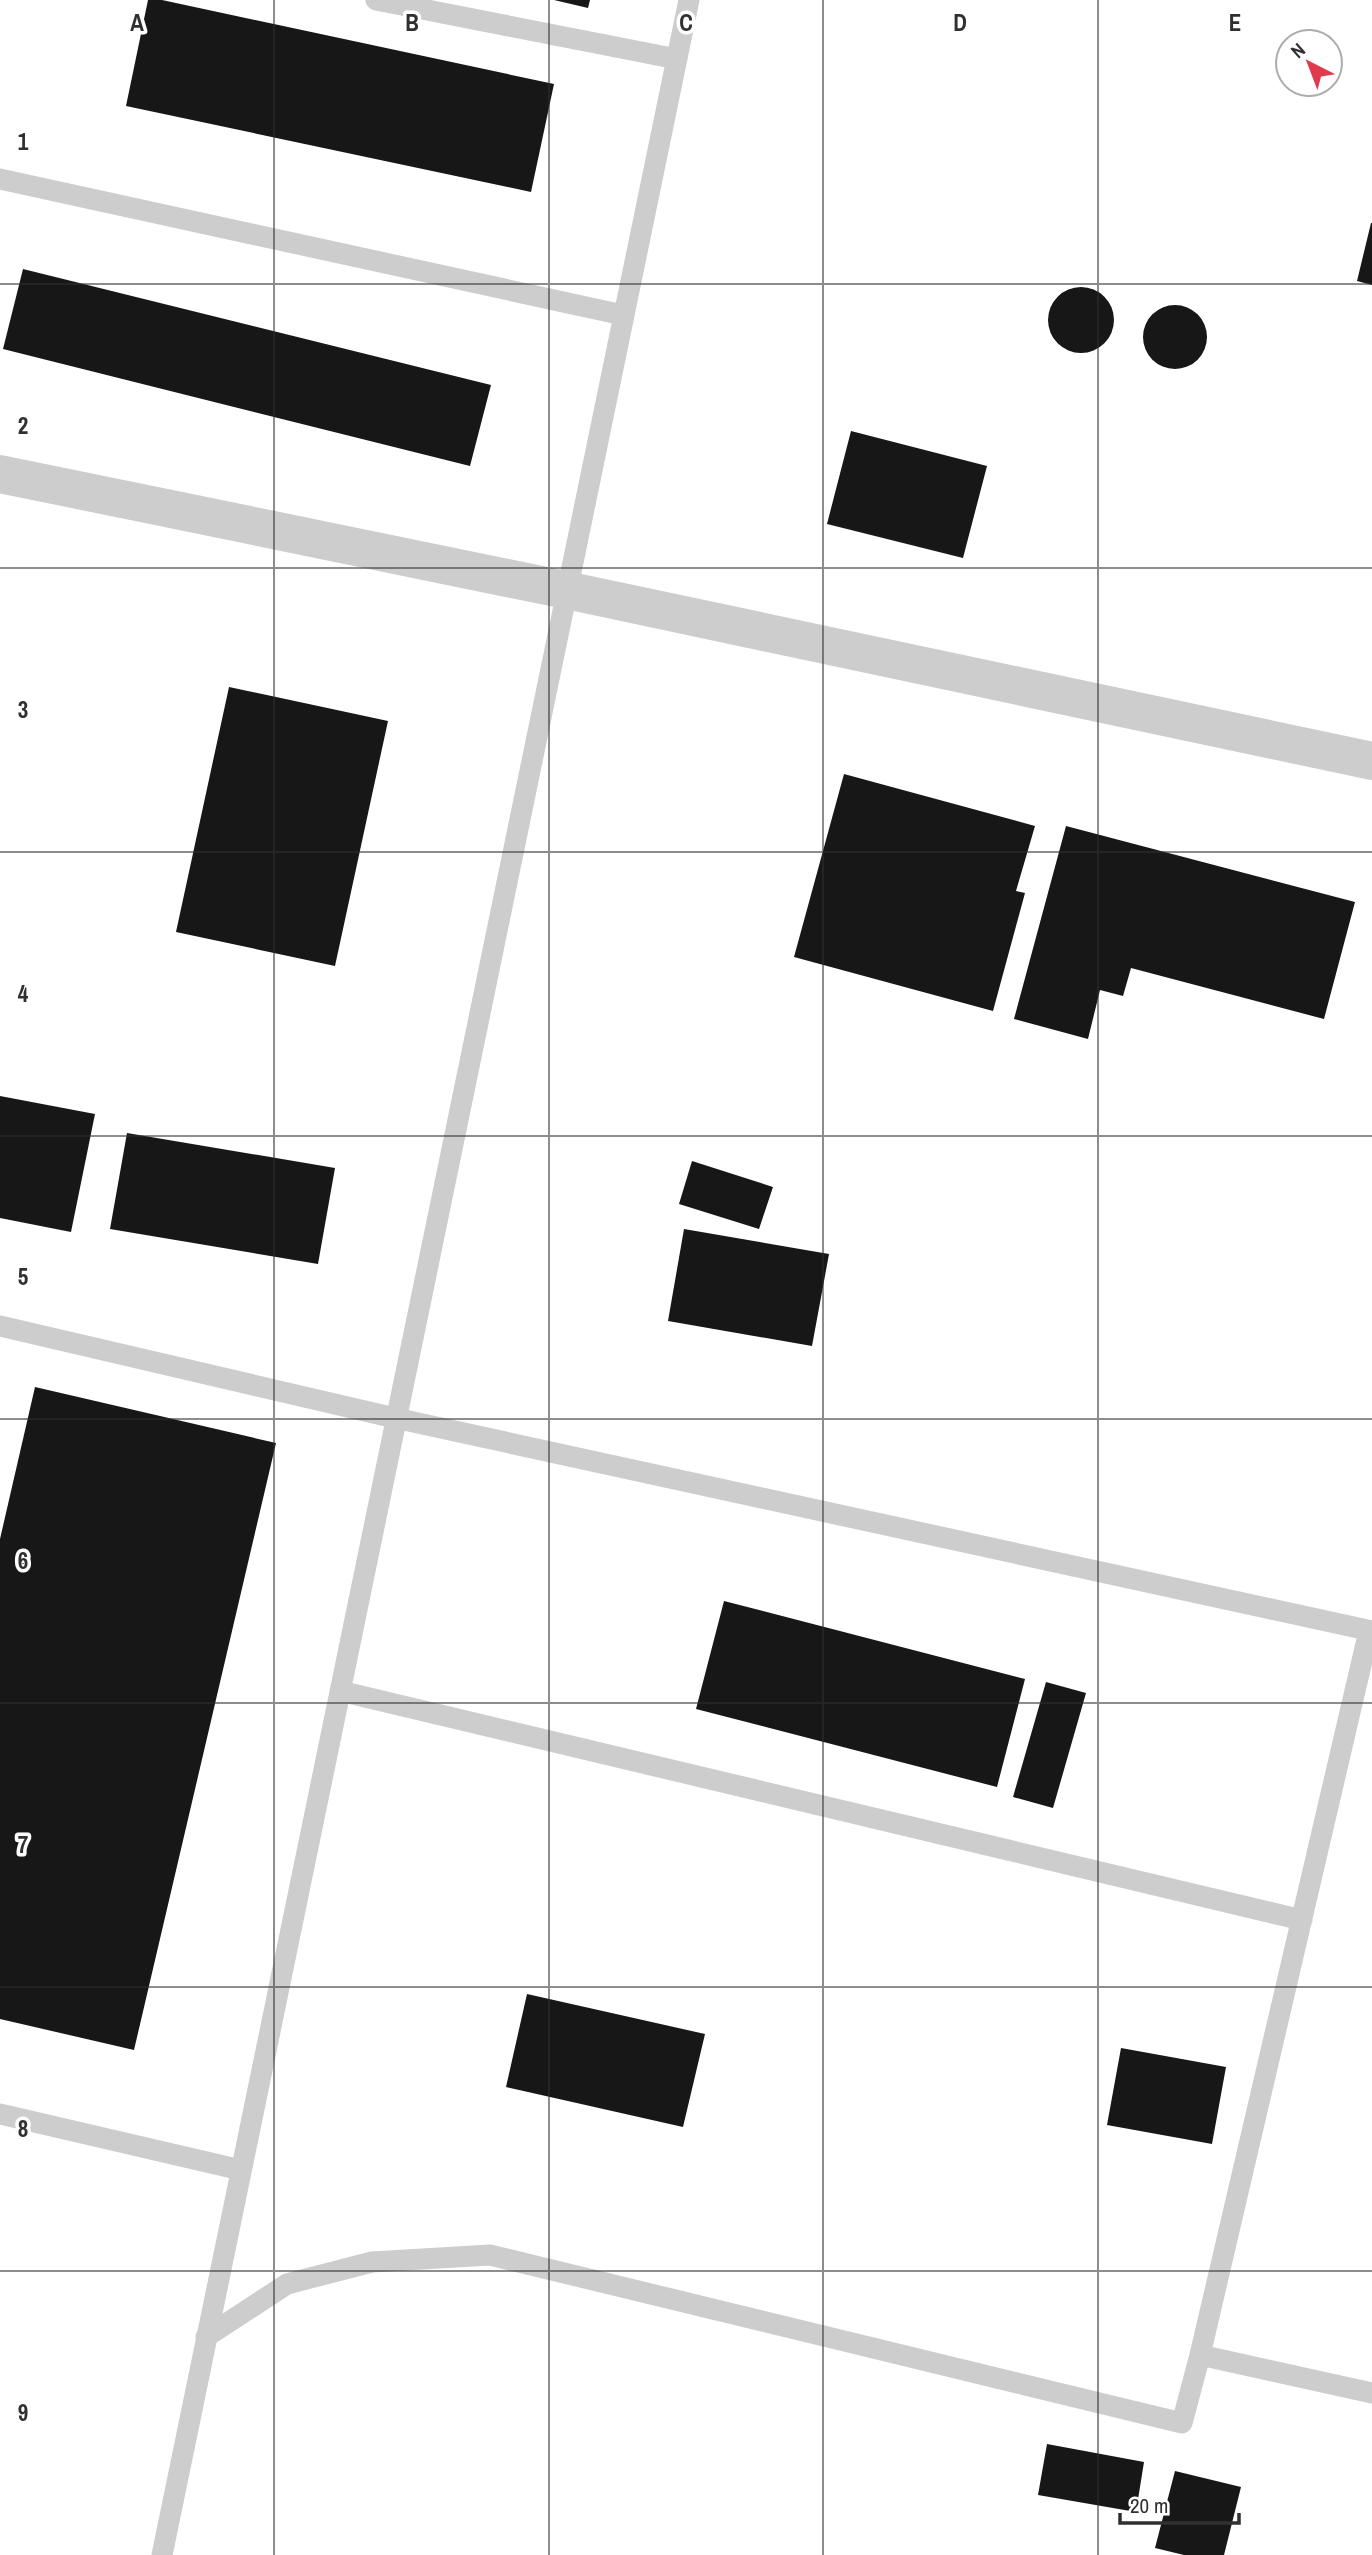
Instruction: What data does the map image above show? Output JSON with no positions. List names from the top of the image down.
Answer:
{
  "scale_bar": "20 m",
  "north": "top left",
  "grid": {
    "columns": [
      "A",
      "B",
      "C",
      "D",
      "E"
    ],
    "rows": [
      "1",
      "2",
      "3",
      "4",
      "5",
      "6",
      "7",
      "8",
      "9"
    ]
  }
}
